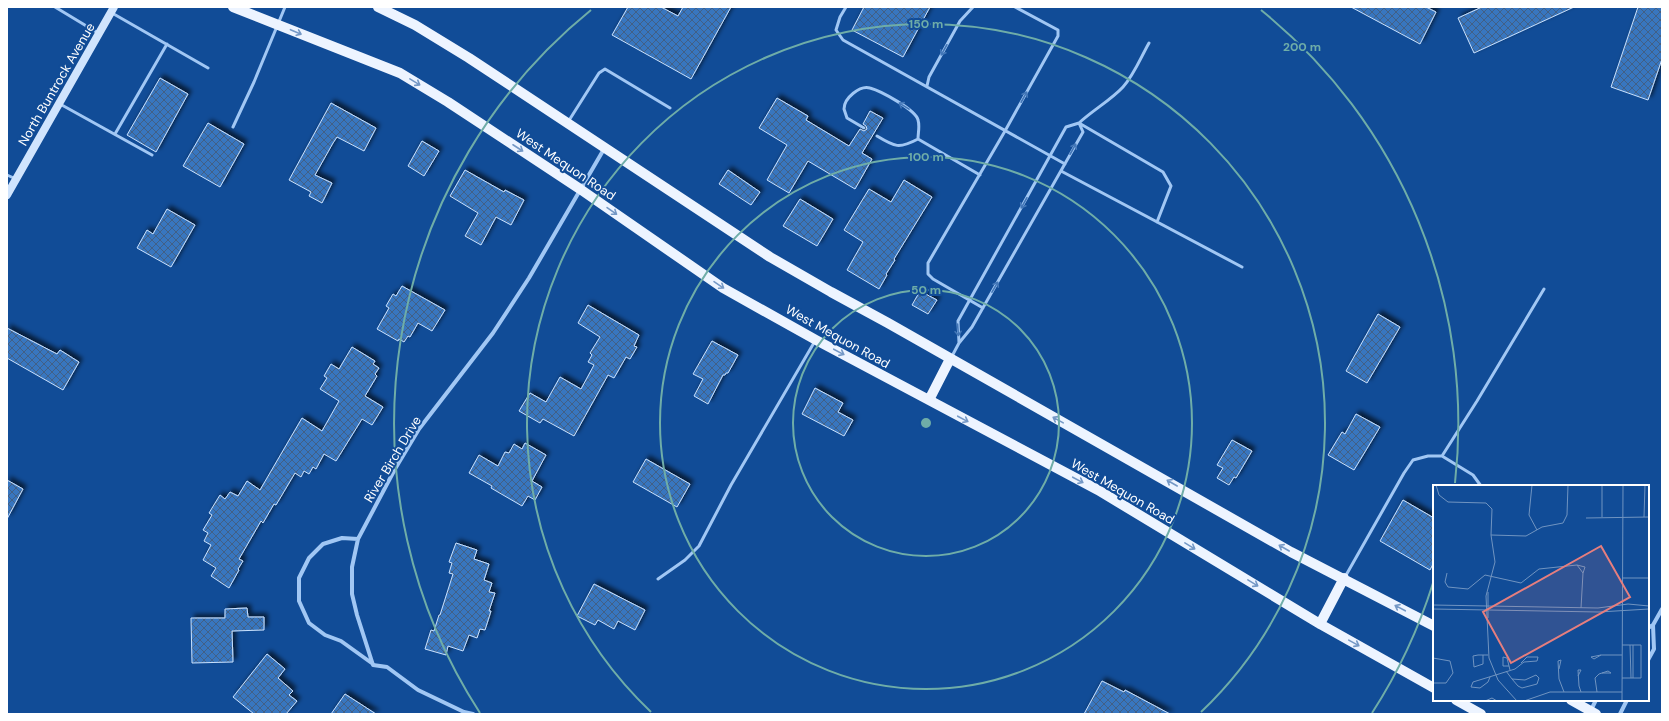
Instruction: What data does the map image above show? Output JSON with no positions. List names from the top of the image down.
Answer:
{
  "streets": {
    "main road": ["West Mequon Road"],
    "street": ["North Buntrock Avenue", "River Birch Drive"]
  },
  "crossings": [
    ["West Mequon Road", "River Birch Drive"]
  ],
  "rings": [
    "150 m",
    "200 m",
    "100 m",
    "50 m"
  ]
}
